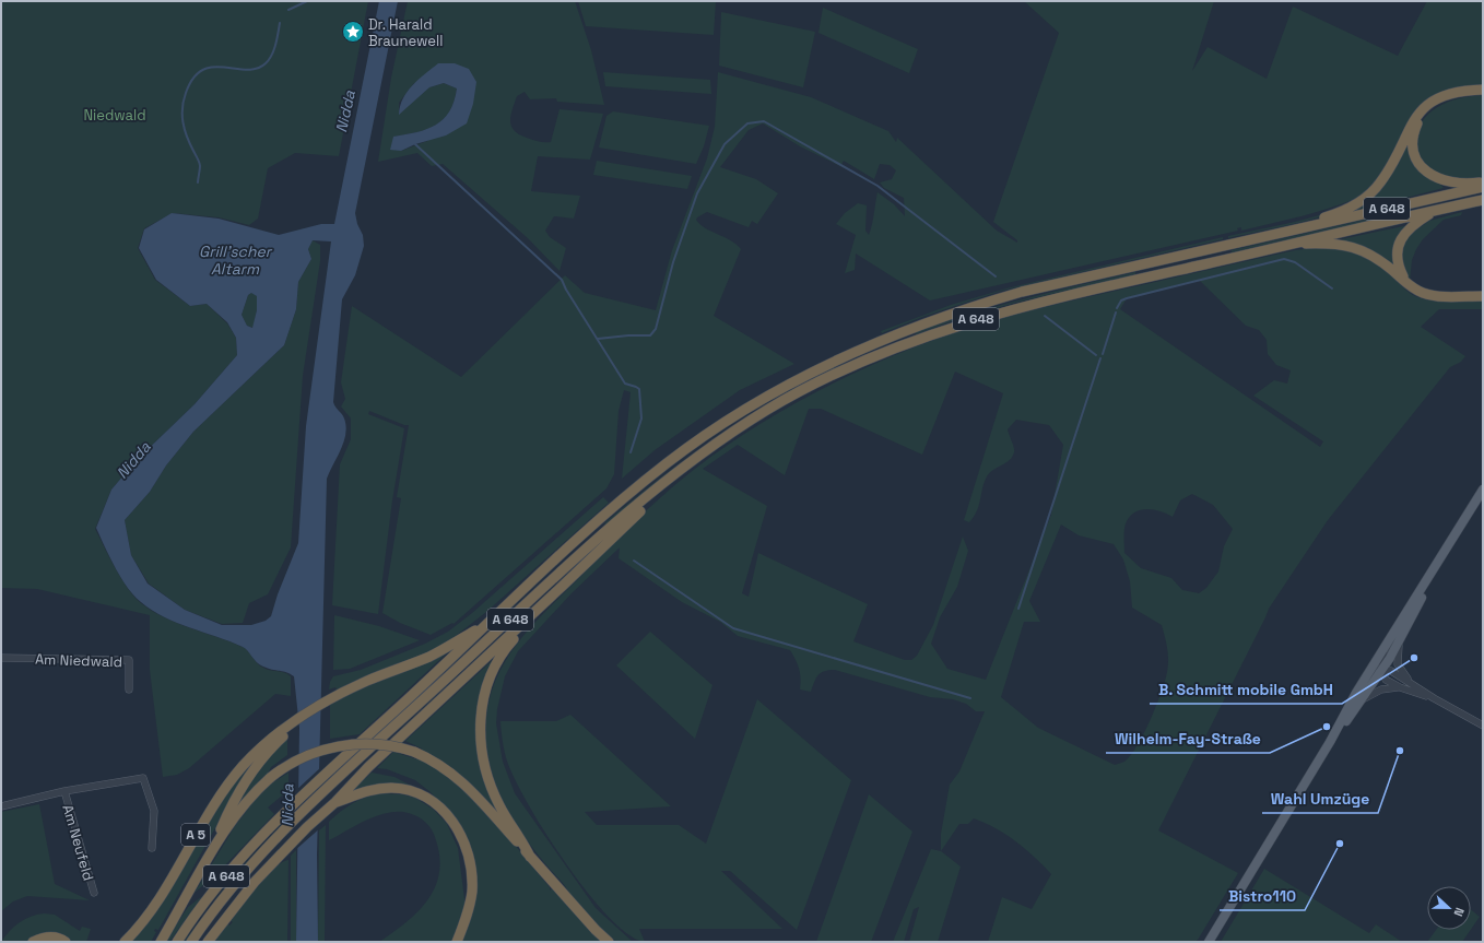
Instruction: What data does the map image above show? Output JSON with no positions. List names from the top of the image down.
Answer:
{
  "streets": {
    "highway": ["A 648", "A 5"],
    "street": ["Am Niedwald", "Am Neufeld"]
  },
  "crossings": [
    ["A 648", "A 5"]
  ],
  "water": ["Nidda", "Grill’scher Altarm"],
  "parks": ["Niedwald"],
  "places": {
    "place": ["Dr. Harald Braunewell"],
    "other": [
      "B. Schmitt mobile GmbH",
      "Wilhelm-Fay-Straße",
      "Wahl Umzüge",
      "Bistro110"
    ]
  },
  "north": "right"
}
